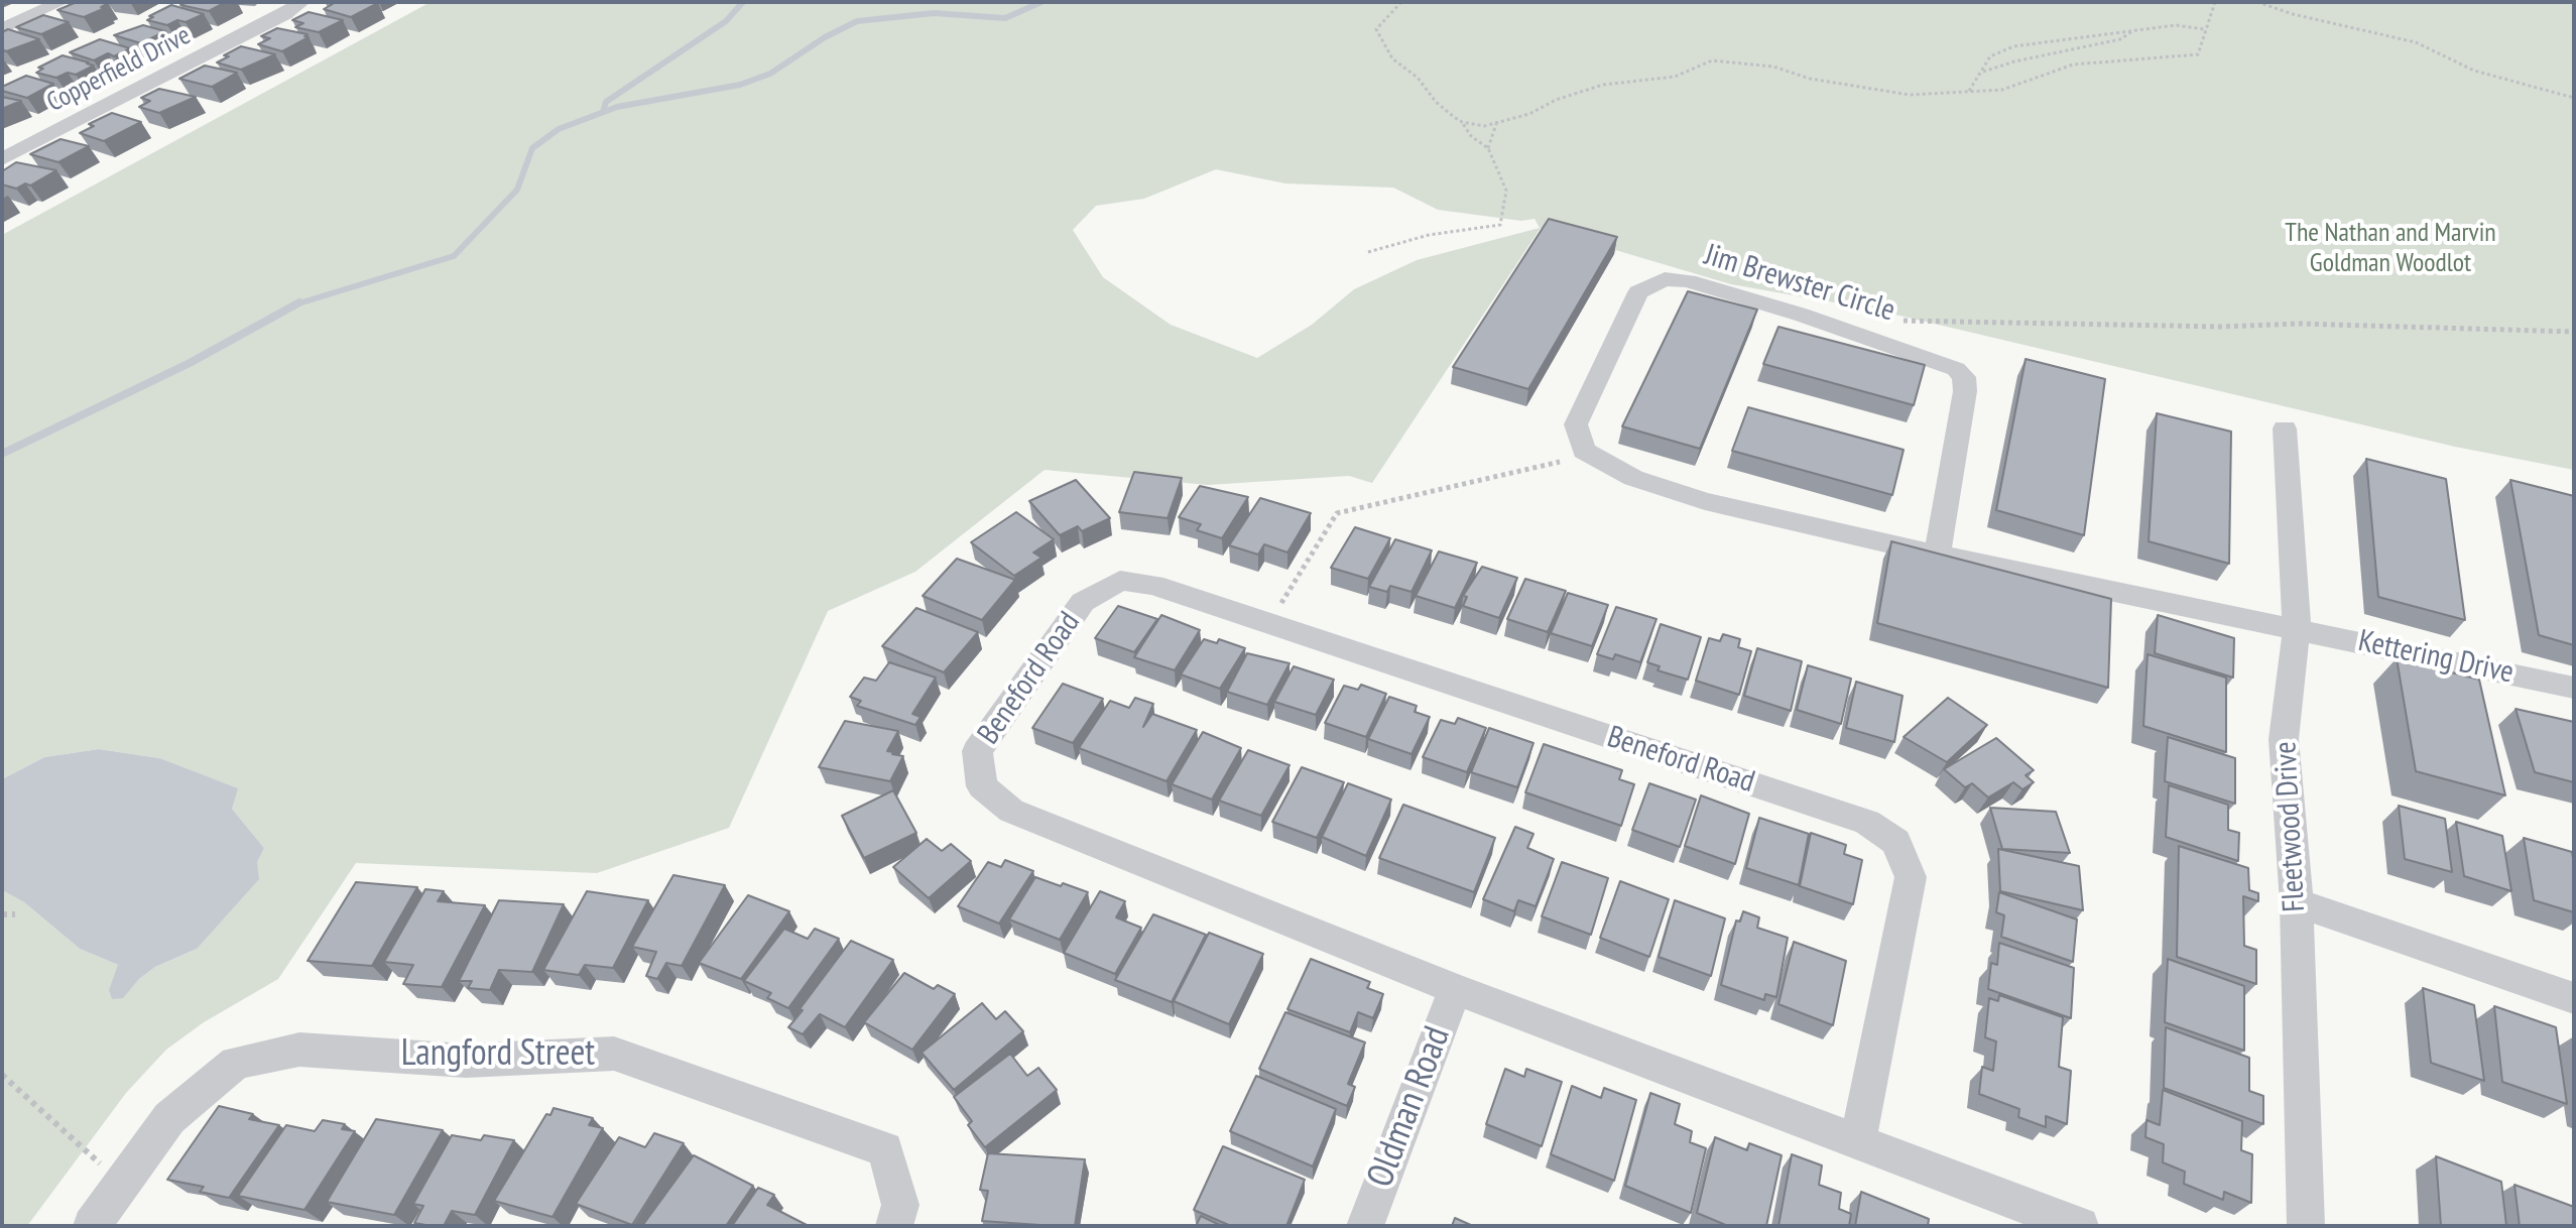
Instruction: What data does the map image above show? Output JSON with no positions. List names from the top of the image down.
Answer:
{
  "streets": {
    "street": [
      "Copperfield Drive",
      "Jim Brewster Circle",
      "Kettering Drive",
      "Beneford Road",
      "Fleetwood Drive",
      "Langford Street",
      "Oldman Road"
    ]
  },
  "crossings": [
    ["Jim Brewster Circle", "Kettering Drive"],
    ["Jim Brewster Circle", "Fleetwood Drive"],
    ["Kettering Drive", "Fleetwood Drive"],
    ["Beneford Road", "Oldman Road"]
  ],
  "parks": ["The Nathan and Marvin Goldman Woodlot"]
}
